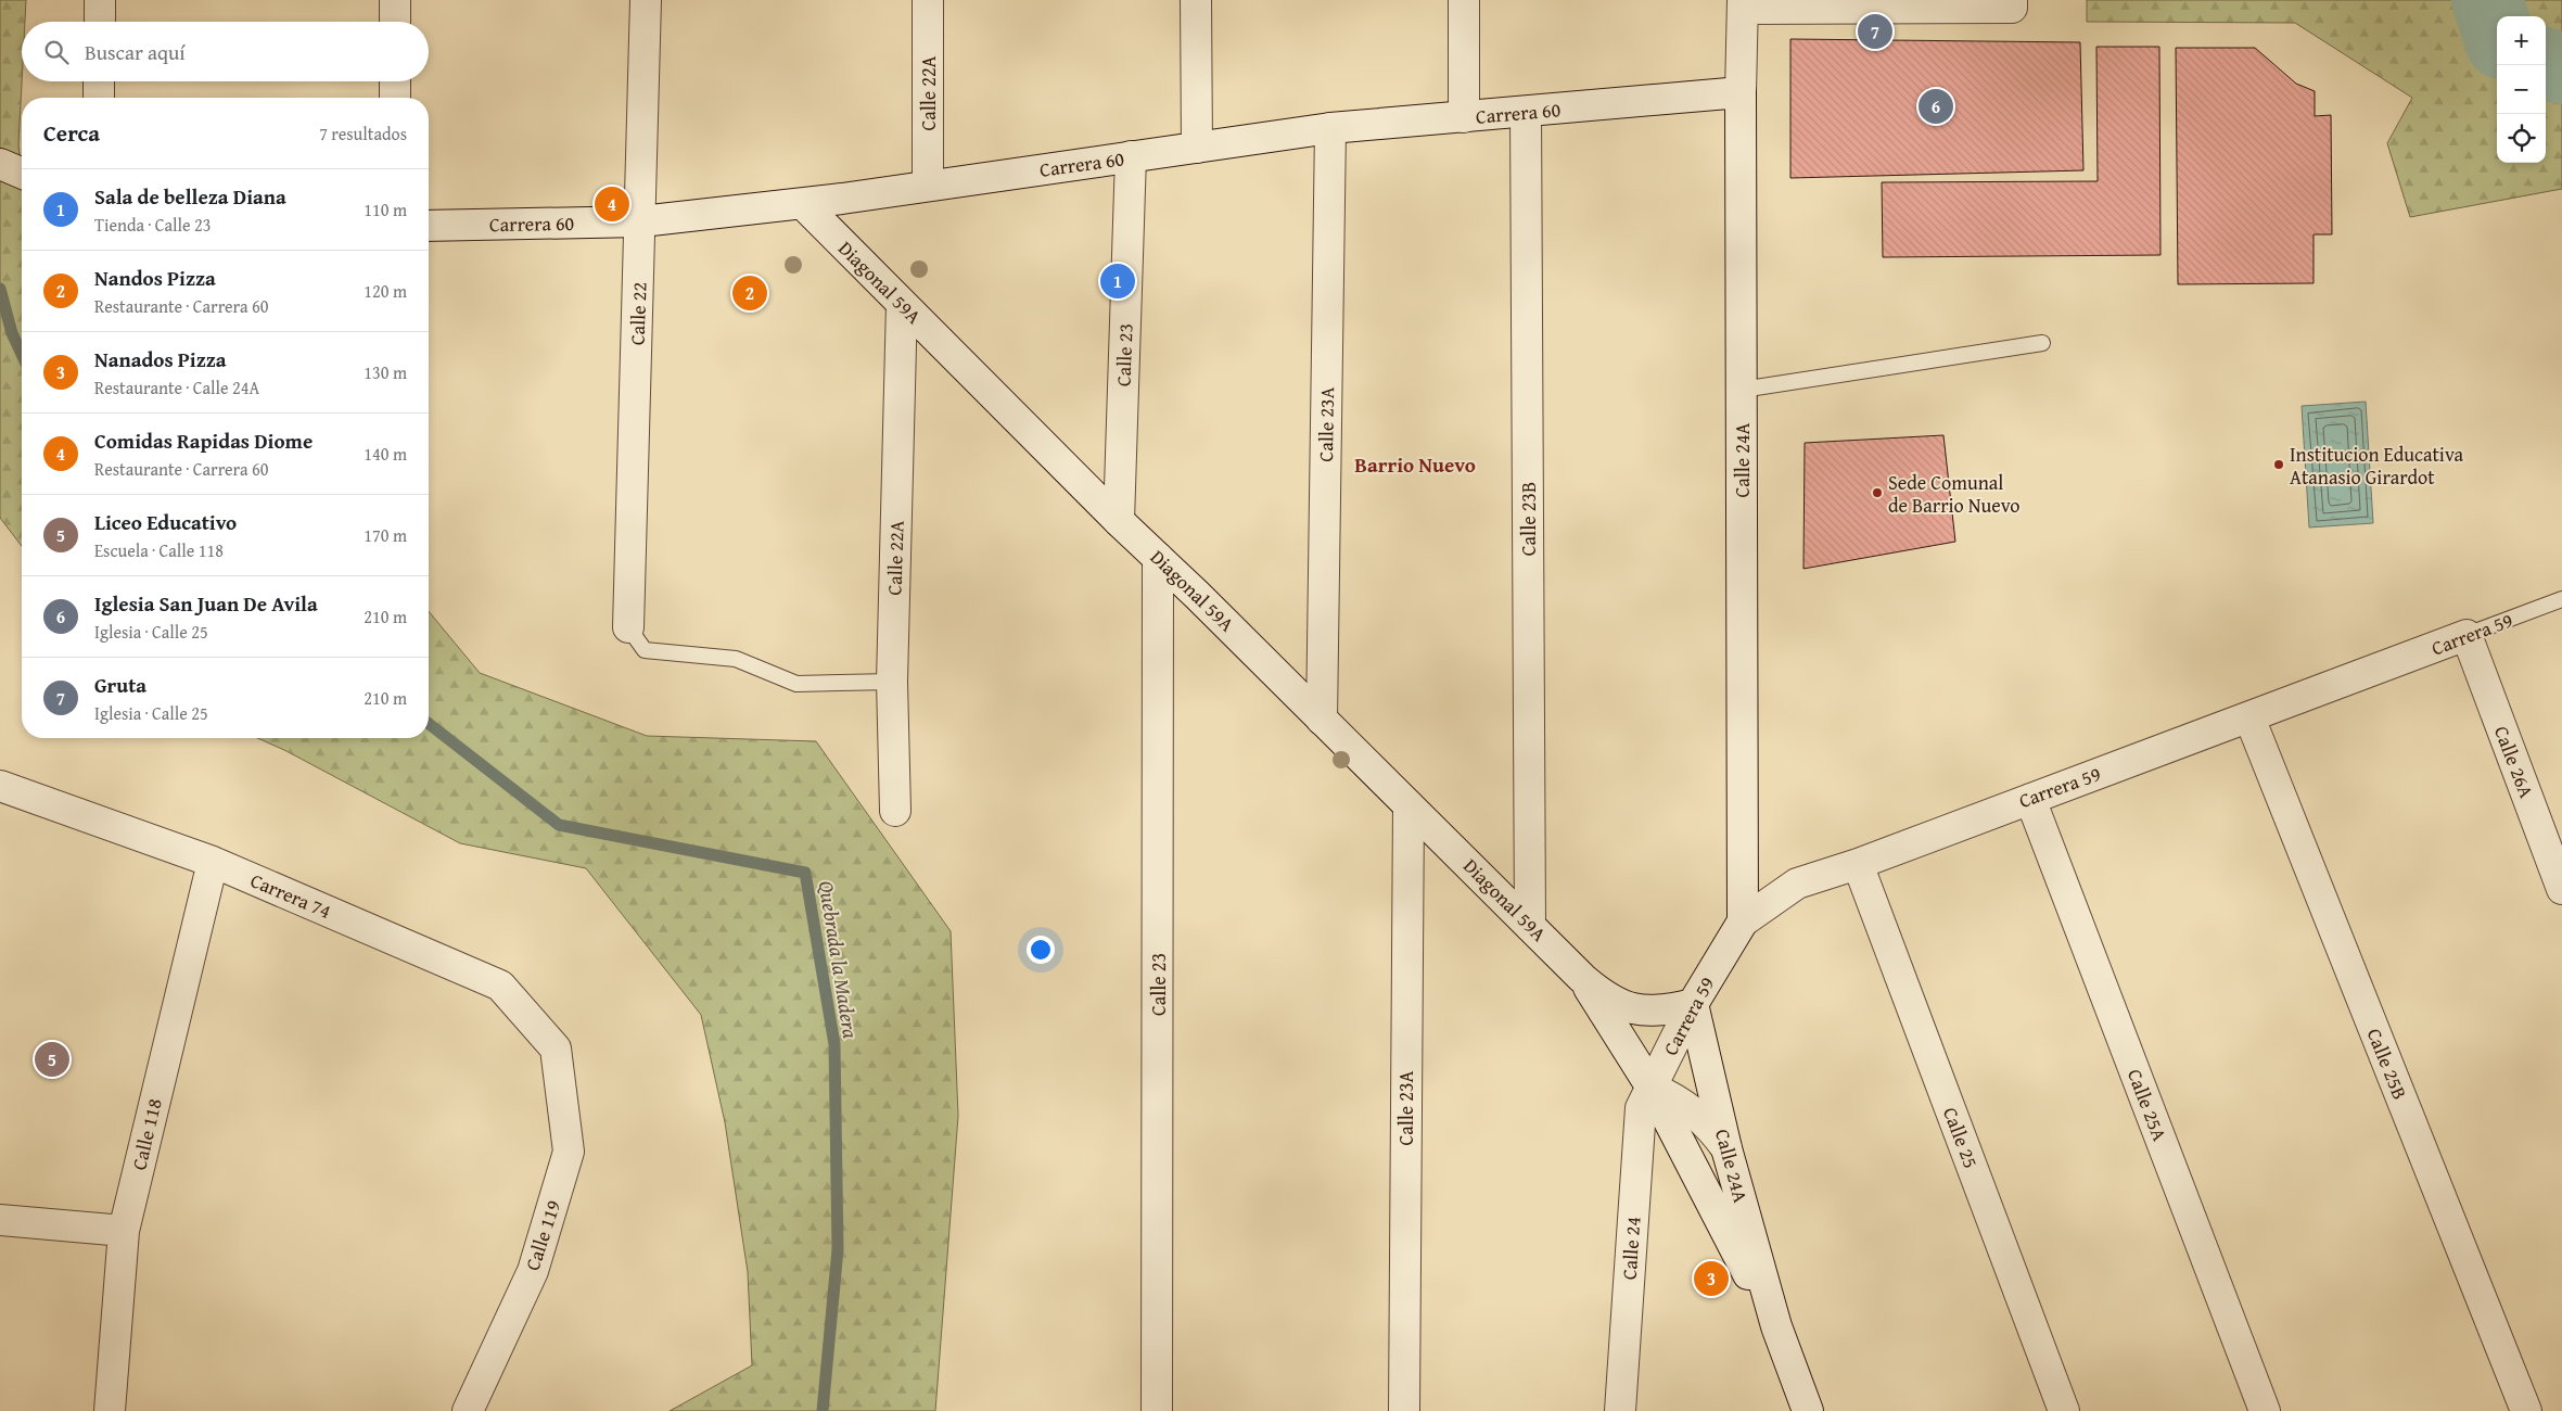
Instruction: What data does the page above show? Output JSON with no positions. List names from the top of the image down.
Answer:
{
  "streets": {
    "street": [
      "Calle 22A",
      "Carrera 60",
      "Diagonal 59A",
      "Calle 22",
      "Calle 23",
      "Calle 23A",
      "Calle 24A",
      "Calle 23B",
      "Carrera 59",
      "Calle 26A",
      "Carrera 74",
      "Calle 25B",
      "Calle 25A",
      "Calle 118",
      "Calle 25",
      "Calle 119",
      "Calle 24"
    ]
  },
  "crossings": [
    ["Calle 22A", "Carrera 60"],
    ["Calle 22A", "Diagonal 59A"],
    ["Carrera 60", "Diagonal 59A"],
    ["Carrera 60", "Calle 22"],
    ["Carrera 60", "Calle 23"],
    ["Carrera 60", "Calle 23A"],
    ["Carrera 60", "Calle 24A"],
    ["Carrera 60", "Calle 23B"],
    ["Diagonal 59A", "Calle 23"],
    ["Diagonal 59A", "Calle 23A"],
    ["Diagonal 59A", "Calle 24A"],
    ["Diagonal 59A", "Calle 23B"],
    ["Diagonal 59A", "Carrera 59"],
    ["Diagonal 59A", "Calle 24"],
    ["Calle 24A", "Carrera 59"],
    ["Calle 24A", "Calle 24"],
    ["Carrera 59", "Calle 26A"],
    ["Carrera 59", "Calle 25B"],
    ["Carrera 59", "Calle 25A"],
    ["Carrera 59", "Calle 25"],
    ["Carrera 59", "Calle 24"],
    ["Carrera 74", "Calle 118"],
    ["Carrera 74", "Calle 119"]
  ],
  "districts": ["Barrio Nuevo"],
  "water": ["Quebrada la Madera"],
  "places": ["Institucion Educativa Atanasio Girardot", "Sede Comunal de Barrio Nuevo"],
  "page": {
    "pins": [
      "7",
      "6",
      "4",
      "1",
      "2",
      "5",
      "3"
    ],
    "map_buttons": ["+", "−"],
    "search": "Buscar aquí",
    "heading": ["Cerca", "7 resultados"],
    "list": [
      {
        "mark": "1",
        "name": "Sala de belleza Diana",
        "note": "Tienda · Calle 23",
        "value": "110 m"
      },
      {
        "mark": "2",
        "name": "Nandos Pizza",
        "note": "Restaurante · Carrera 60",
        "value": "120 m"
      },
      {
        "mark": "3",
        "name": "Nanados Pizza",
        "note": "Restaurante · Calle 24A",
        "value": "130 m"
      },
      {
        "mark": "4",
        "name": "Comidas Rapidas Diome",
        "note": "Restaurante · Carrera 60",
        "value": "140 m"
      },
      {
        "mark": "5",
        "name": "Liceo Educativo",
        "note": "Escuela · Calle 118",
        "value": "170 m"
      },
      {
        "mark": "6",
        "name": "Iglesia San Juan De Avila",
        "note": "Iglesia · Calle 25",
        "value": "210 m"
      },
      {
        "mark": "7",
        "name": "Gruta",
        "note": "Iglesia · Calle 25",
        "value": "210 m"
      }
    ]
  }
}
